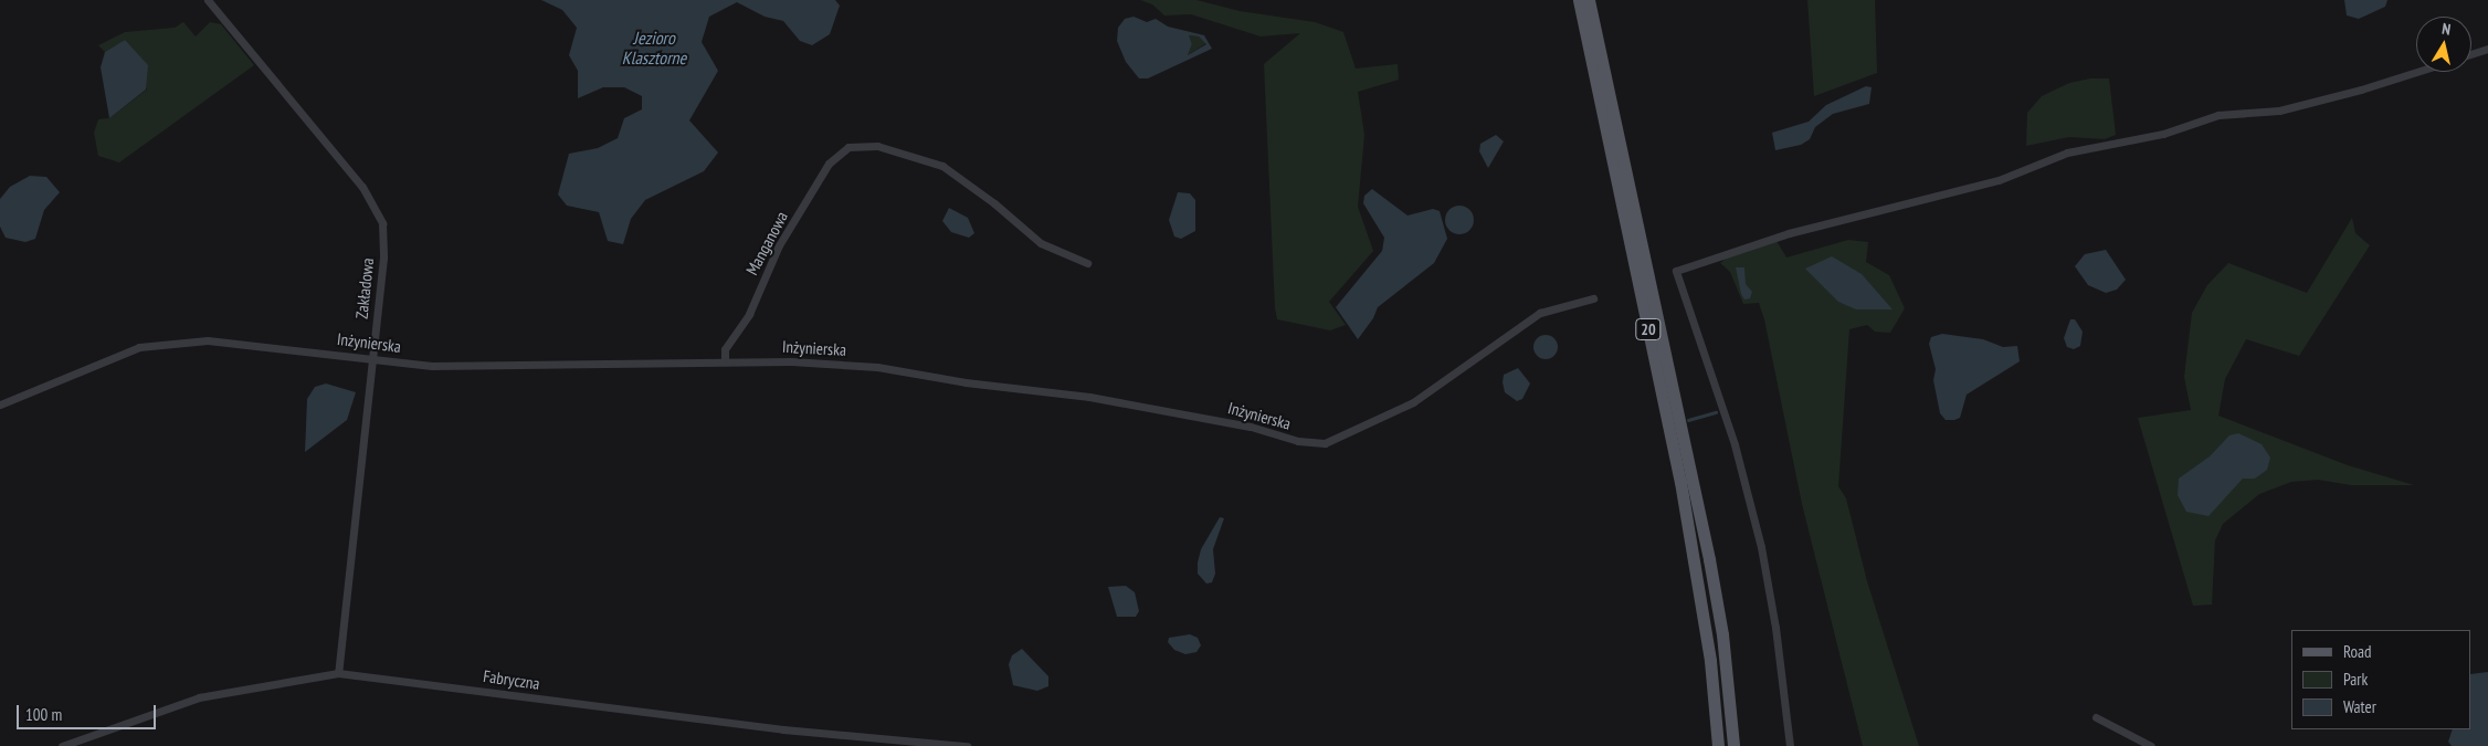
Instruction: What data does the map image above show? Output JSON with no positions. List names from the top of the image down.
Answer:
{
  "streets": {
    "main road": ["20"],
    "street": [
      "Manganowa",
      "Zakładowa",
      "Inżynierska",
      "Fabryczna"
    ]
  },
  "crossings": [
    ["Manganowa", "Inżynierska"],
    ["Zakładowa", "Inżynierska"],
    ["Zakładowa", "Fabryczna"]
  ],
  "water": ["Jezioro Klasztorne"],
  "legend": ["Road", "Park", "Water"],
  "scale_bar": "100 m",
  "north": "top"
}
